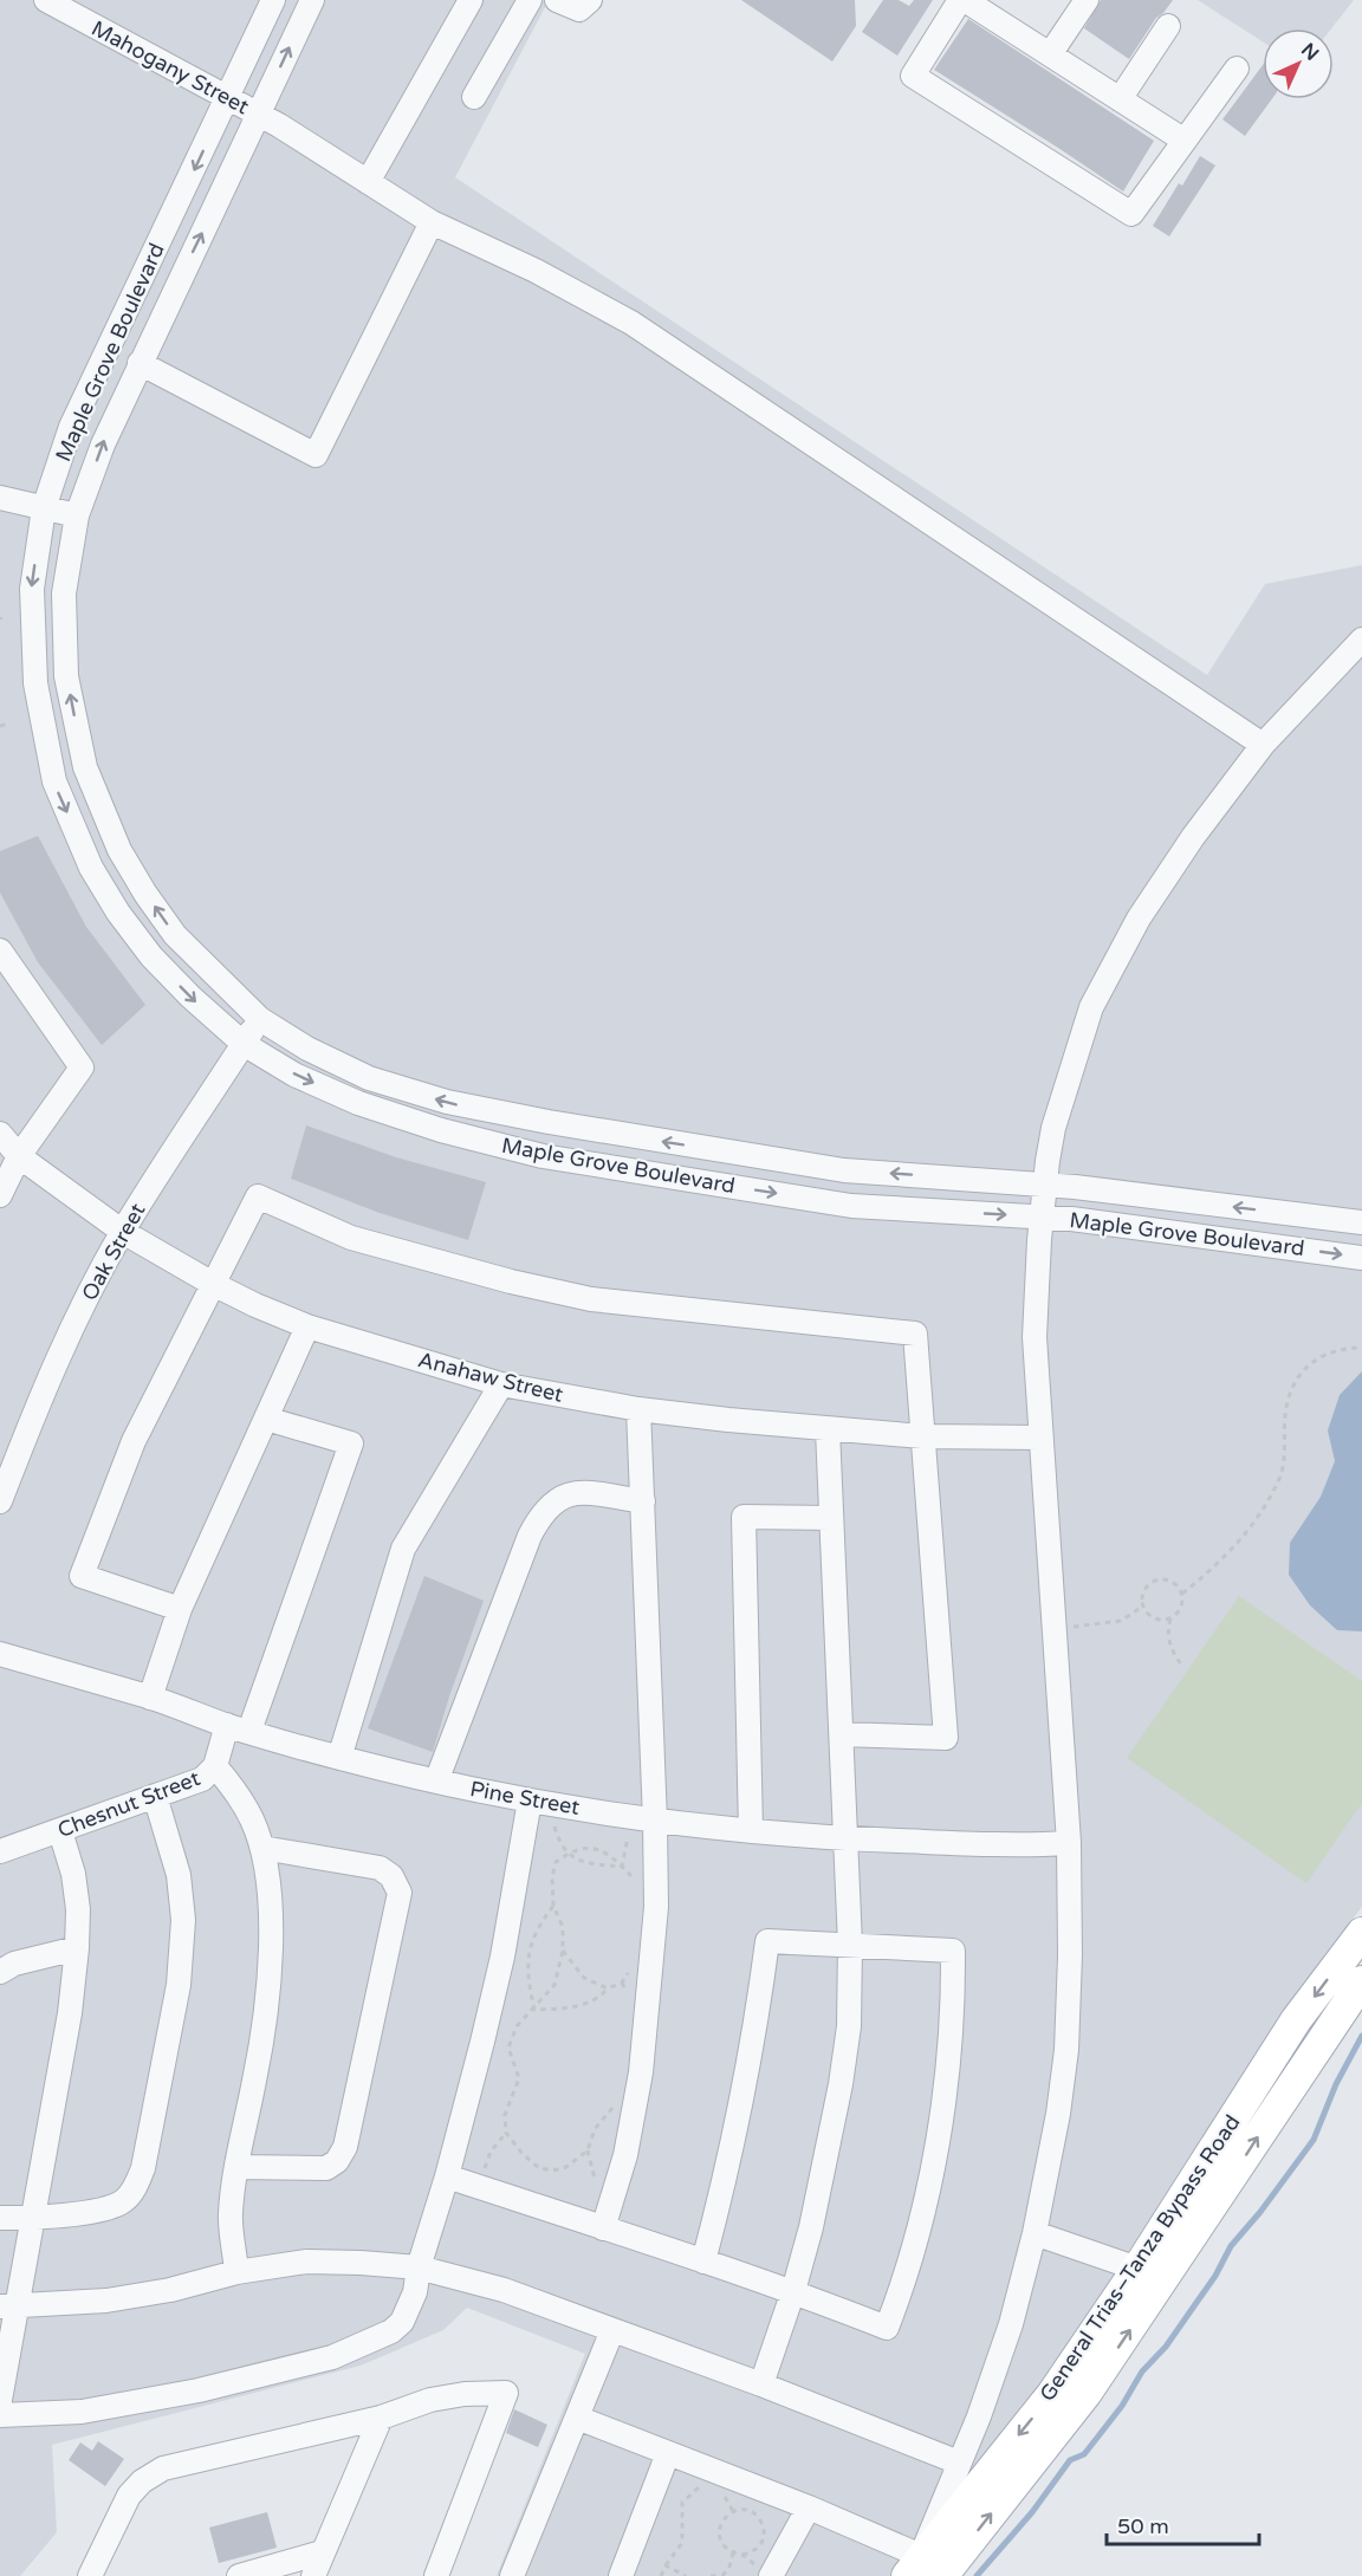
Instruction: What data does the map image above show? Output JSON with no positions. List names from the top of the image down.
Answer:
{
  "streets": {
    "main road": ["General Trias–Tanza Bypass Road"],
    "street": [
      "Mahogany Street",
      "Maple Grove Boulevard",
      "Oak Street",
      "Anahaw Street",
      "Pine Street",
      "Chesnut Street"
    ]
  },
  "crossings": [
    ["Mahogany Street", "Maple Grove Boulevard"],
    ["Maple Grove Boulevard", "Oak Street"],
    ["Oak Street", "Anahaw Street"],
    ["Pine Street", "Chesnut Street"]
  ],
  "scale_bar": "50 m",
  "north": "top right"
}
